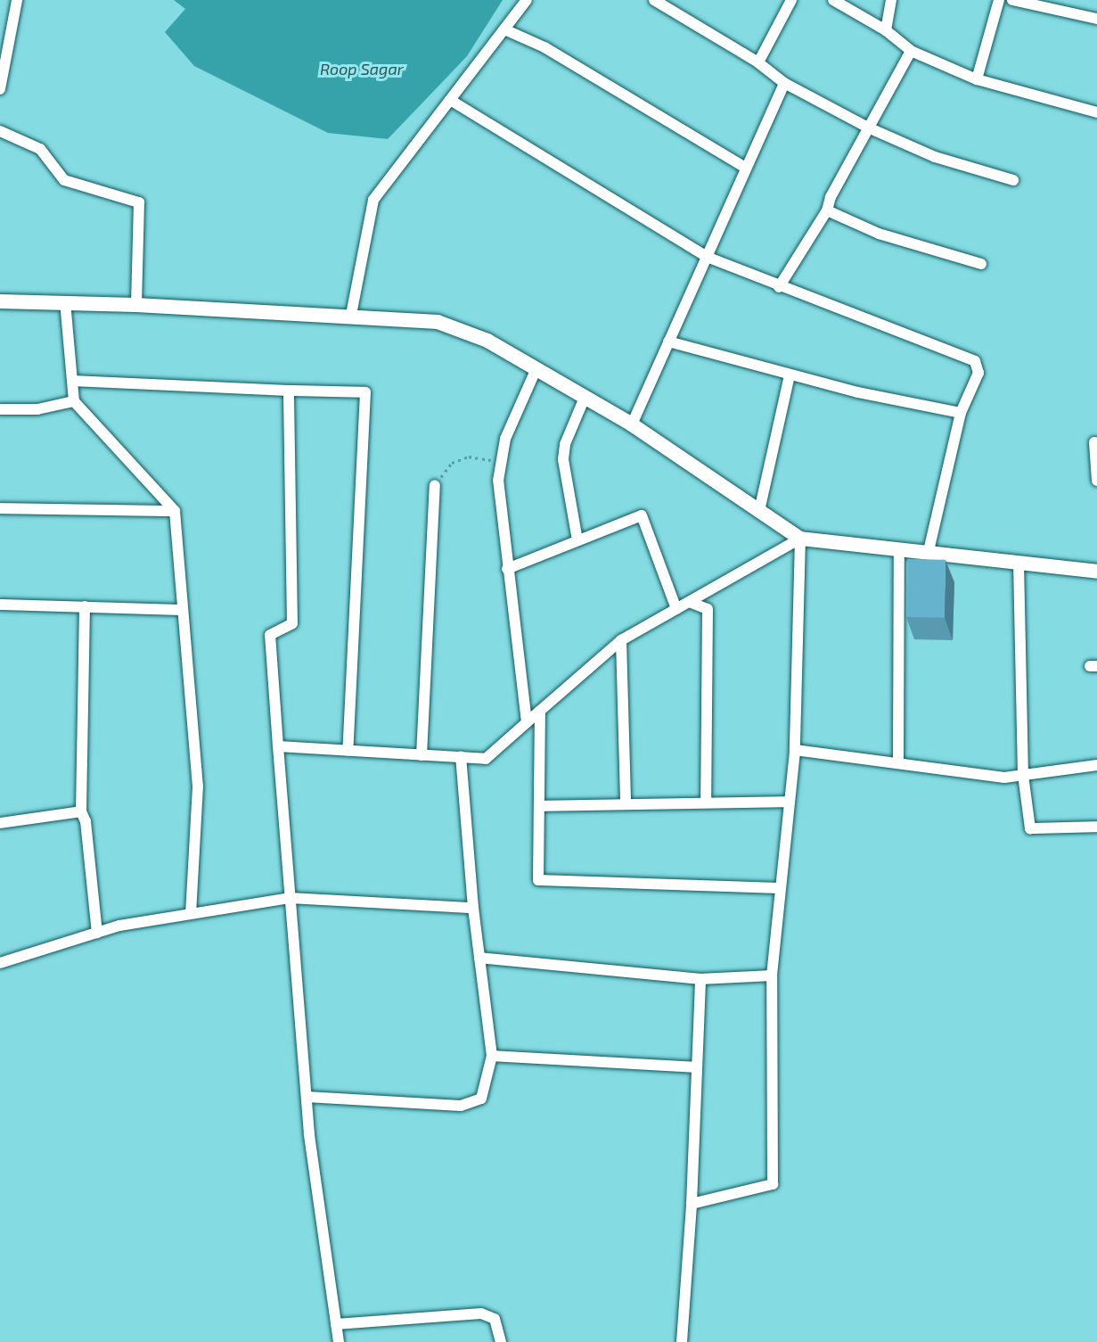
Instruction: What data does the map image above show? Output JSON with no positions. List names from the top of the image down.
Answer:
{
  "water": ["Roop Sagar"]
}
